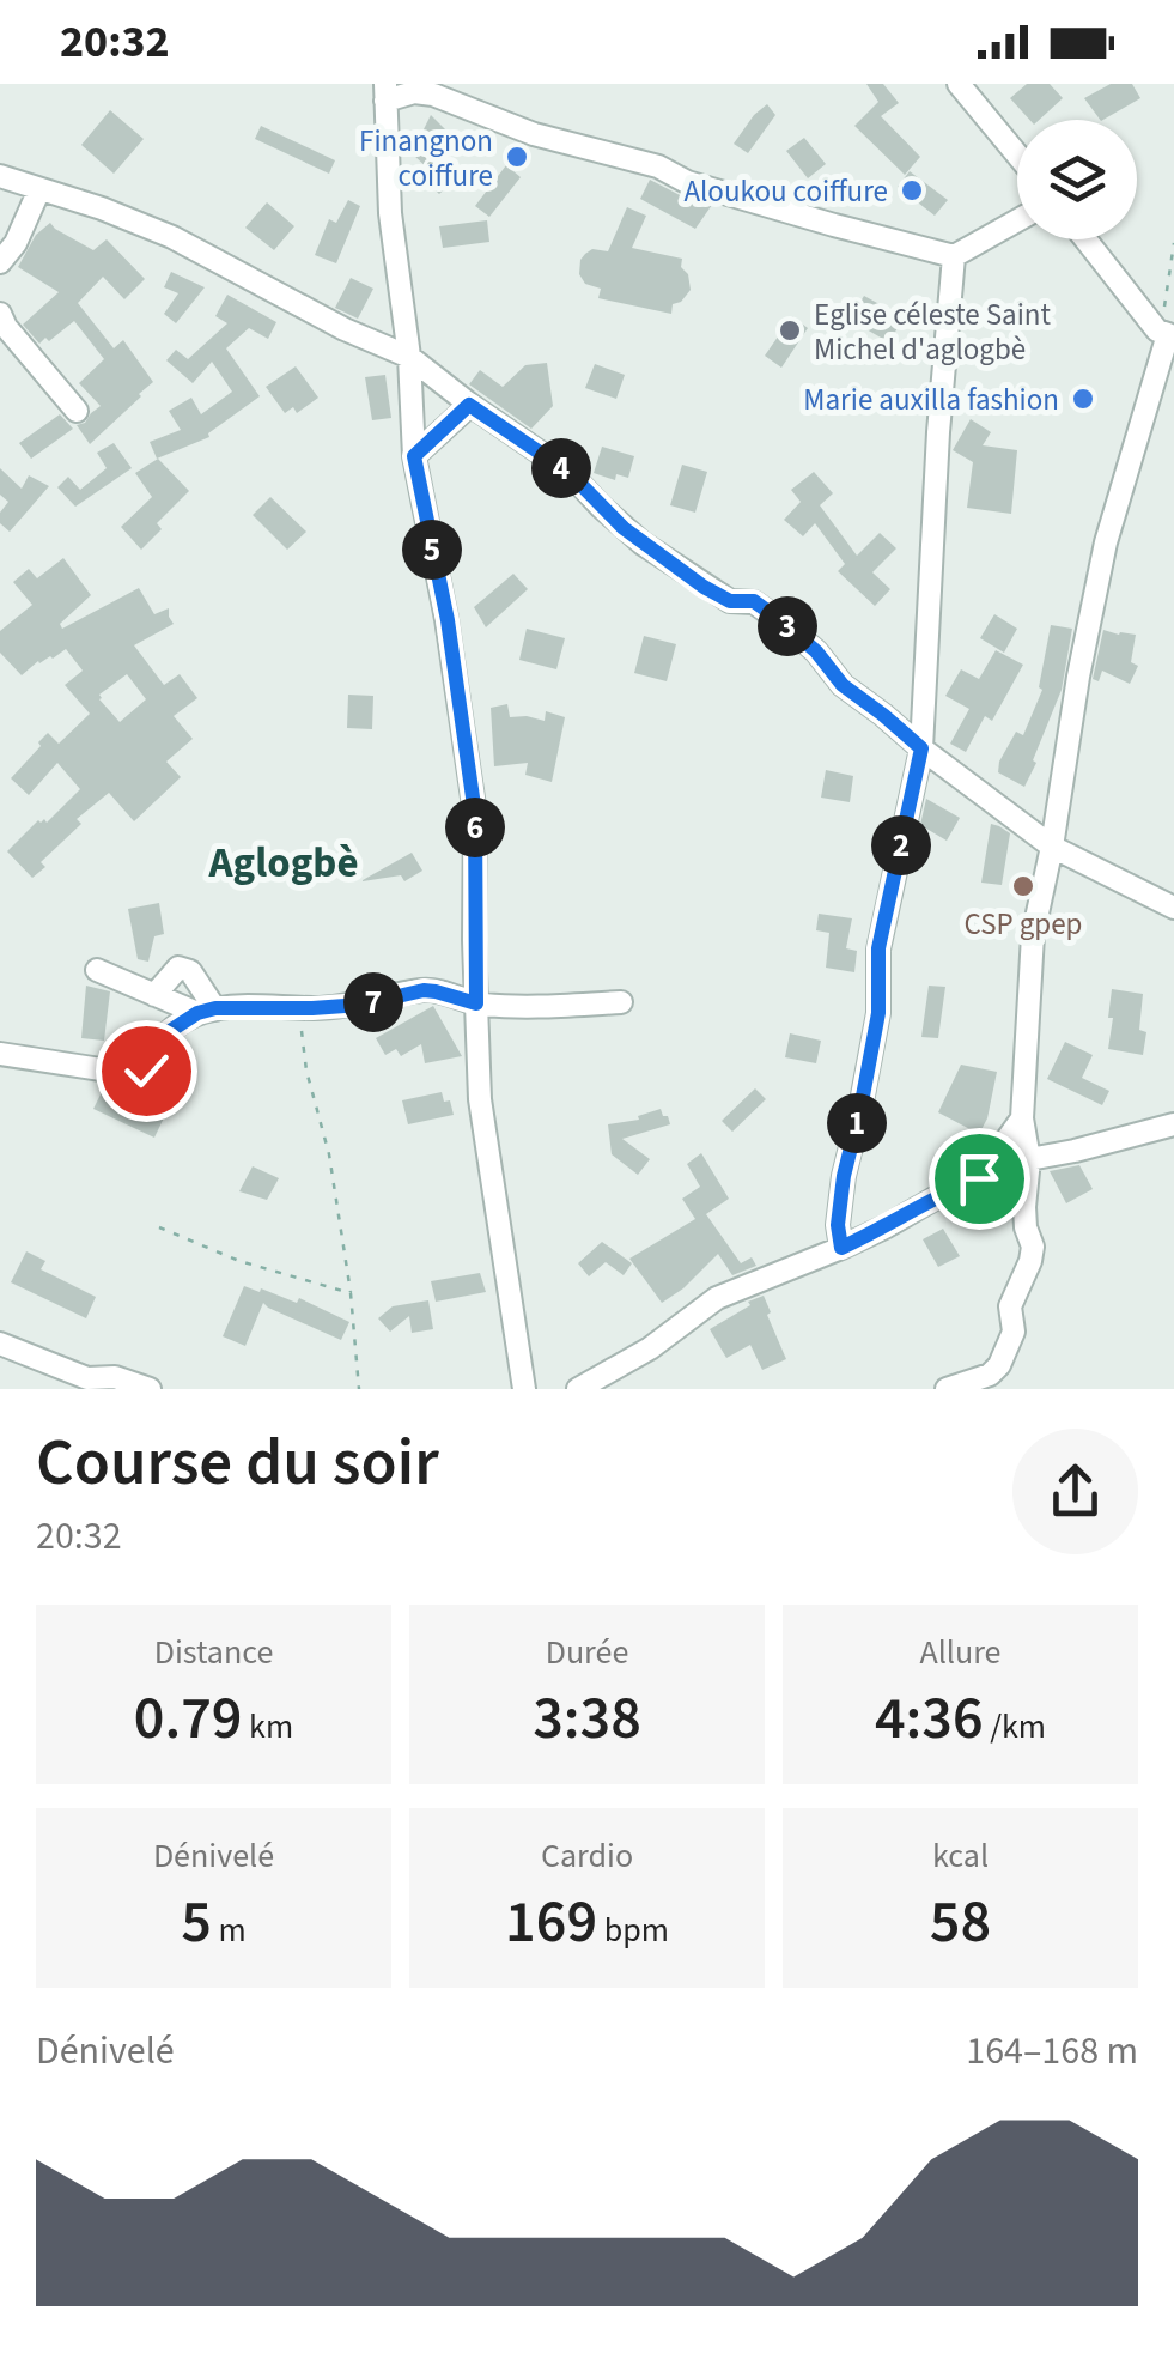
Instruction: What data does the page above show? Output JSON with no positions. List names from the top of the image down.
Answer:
{
  "districts": ["Aglogbè"],
  "places": [
    "Finangnon coiffure",
    "Aloukou coiffure",
    "Eglise céleste Saint Michel d'aglogbè",
    "Marie auxilla fashion",
    "CSP gpep"
  ],
  "page": {
    "status": "20:32",
    "pins": [
      "4",
      "5",
      "3",
      "6",
      "2",
      "7",
      "1"
    ],
    "heading": ["Course du soir", "20:32"],
    "stats": [
      ["Distance", "0.79 km"],
      ["Durée", "3:38"],
      ["Allure", "4:36 /km"],
      ["Dénivelé", "5 m"],
      ["Cardio", "169 bpm"],
      ["kcal", "58"]
    ],
    "chart": ["Dénivelé", "164–168 m"]
  }
}
